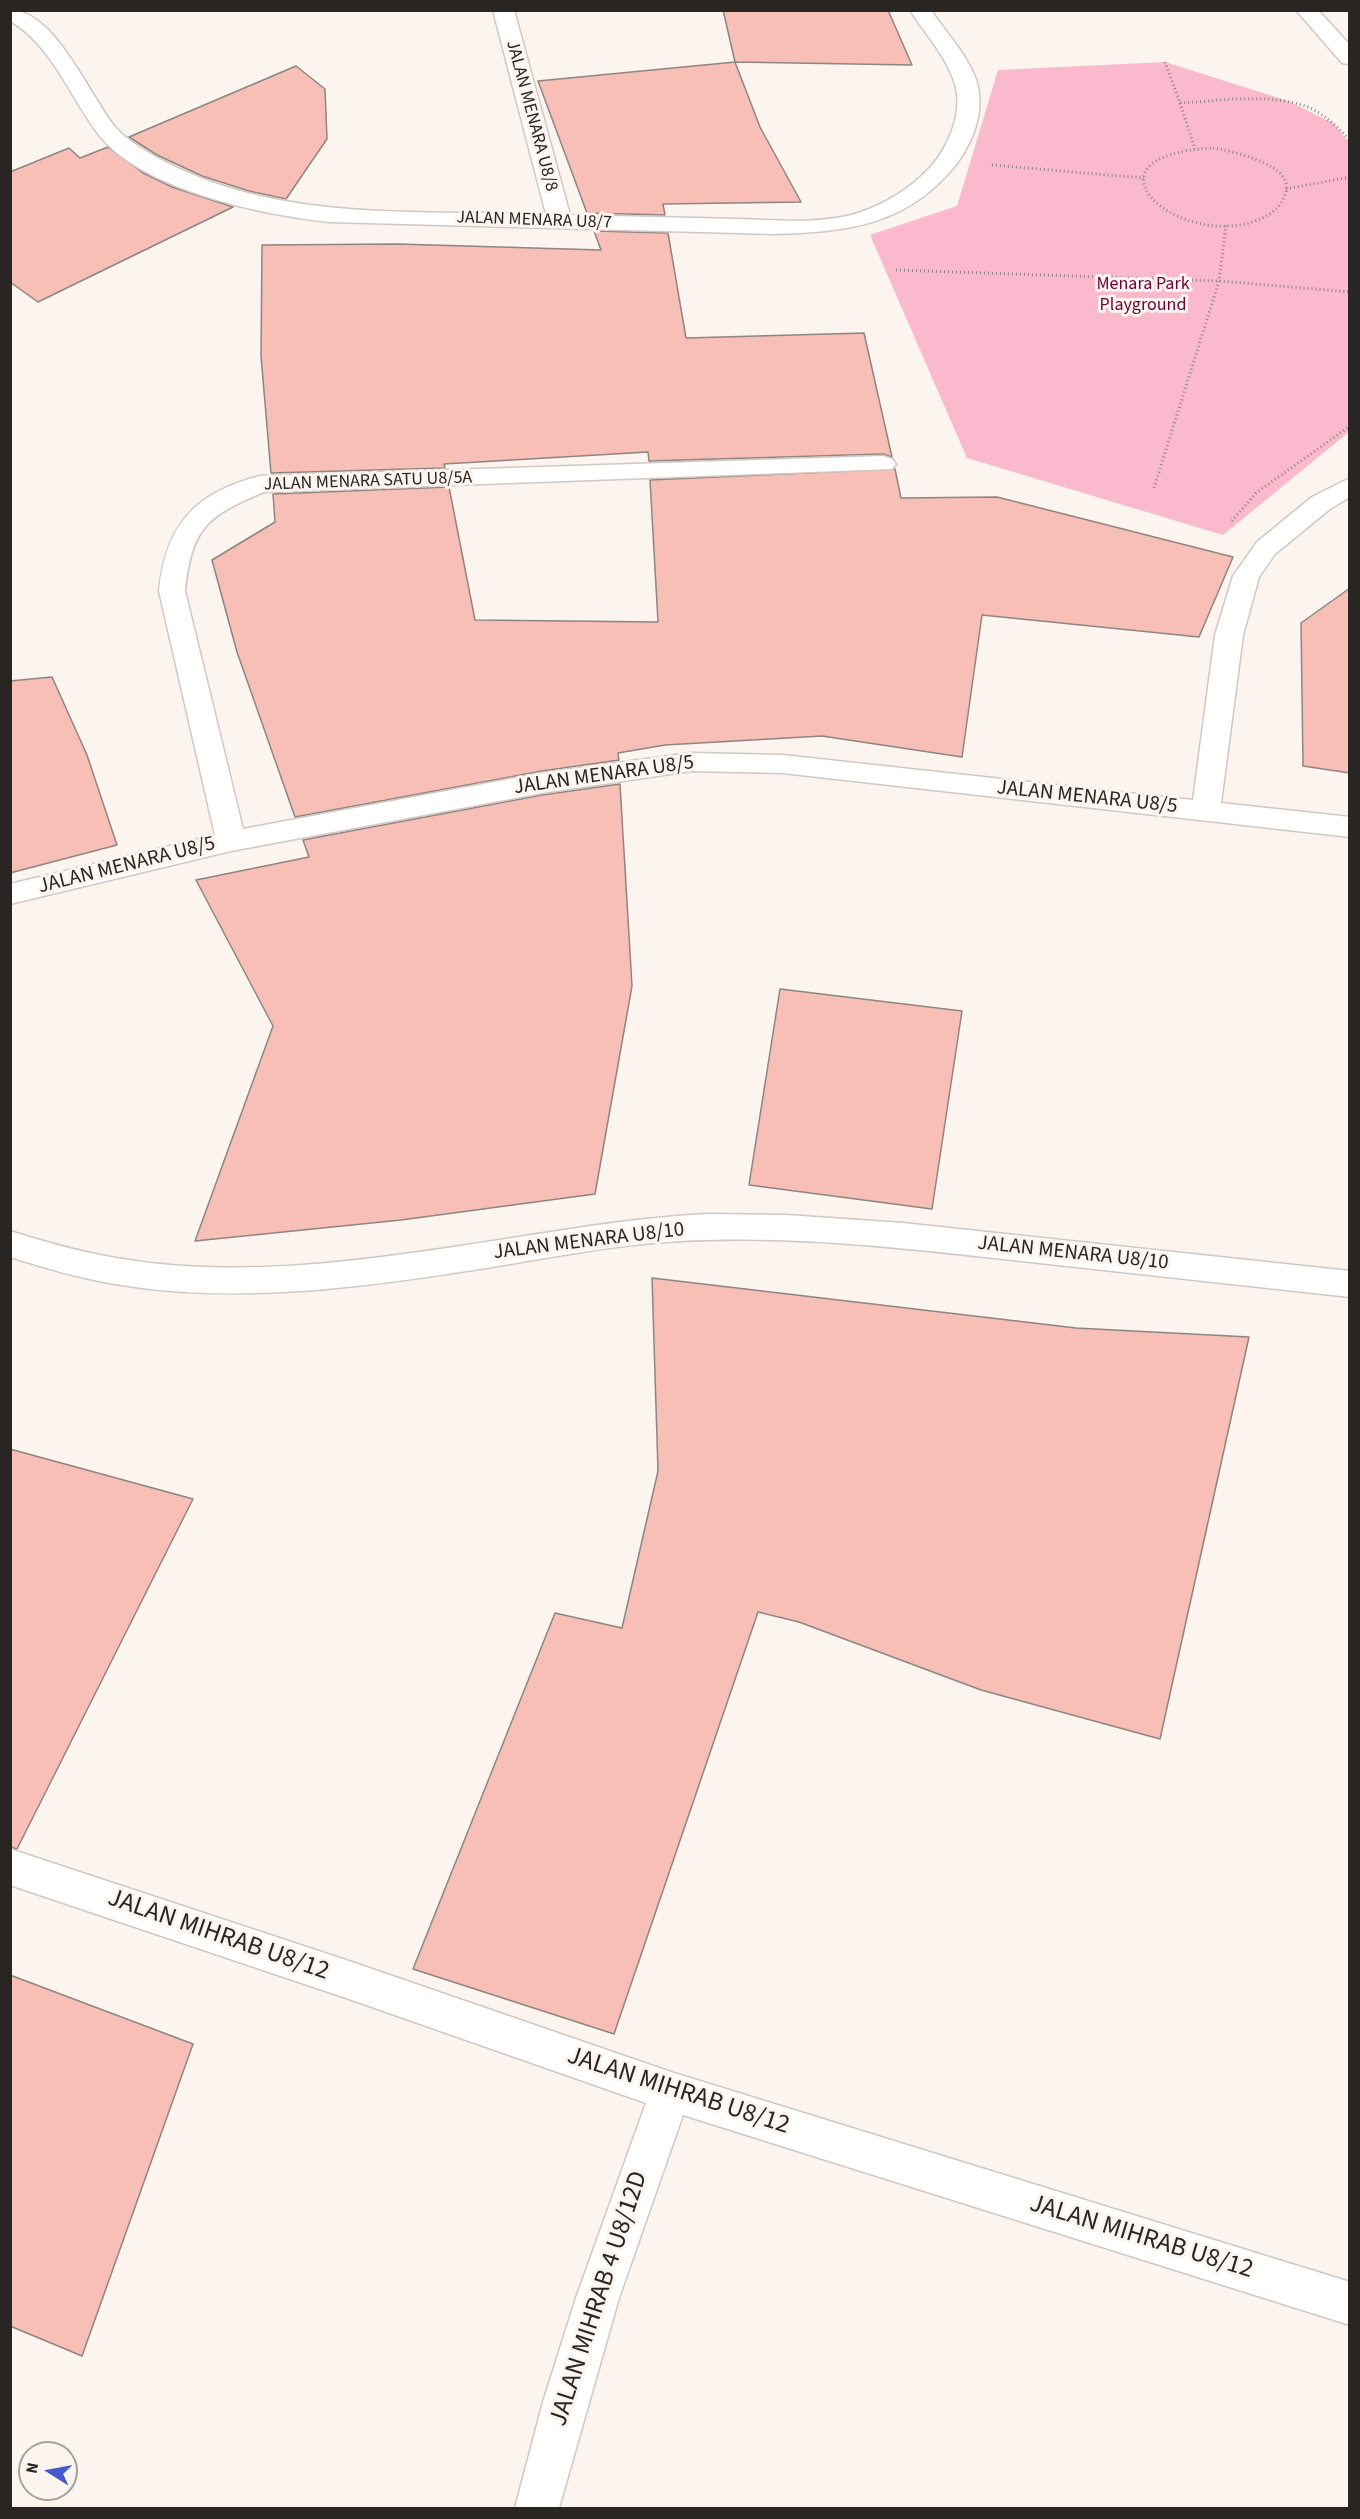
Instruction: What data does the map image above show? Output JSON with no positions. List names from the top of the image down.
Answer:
{
  "streets": {
    "street": [
      "JALAN MENARA U8/8",
      "JALAN MENARA U8/7",
      "JALAN MENARA SATU U8/5A",
      "JALAN MENARA U8/5",
      "JALAN MENARA U8/10",
      "JALAN MIHRAB U8/12",
      "JALAN MIHRAB 4 U8/12D"
    ]
  },
  "crossings": [
    ["JALAN MENARA U8/8", "JALAN MENARA U8/7"],
    ["JALAN MENARA SATU U8/5A", "JALAN MENARA U8/5"],
    ["JALAN MIHRAB U8/12", "JALAN MIHRAB 4 U8/12D"]
  ],
  "parks": ["Menara Park Playground"],
  "north": "left"
}
